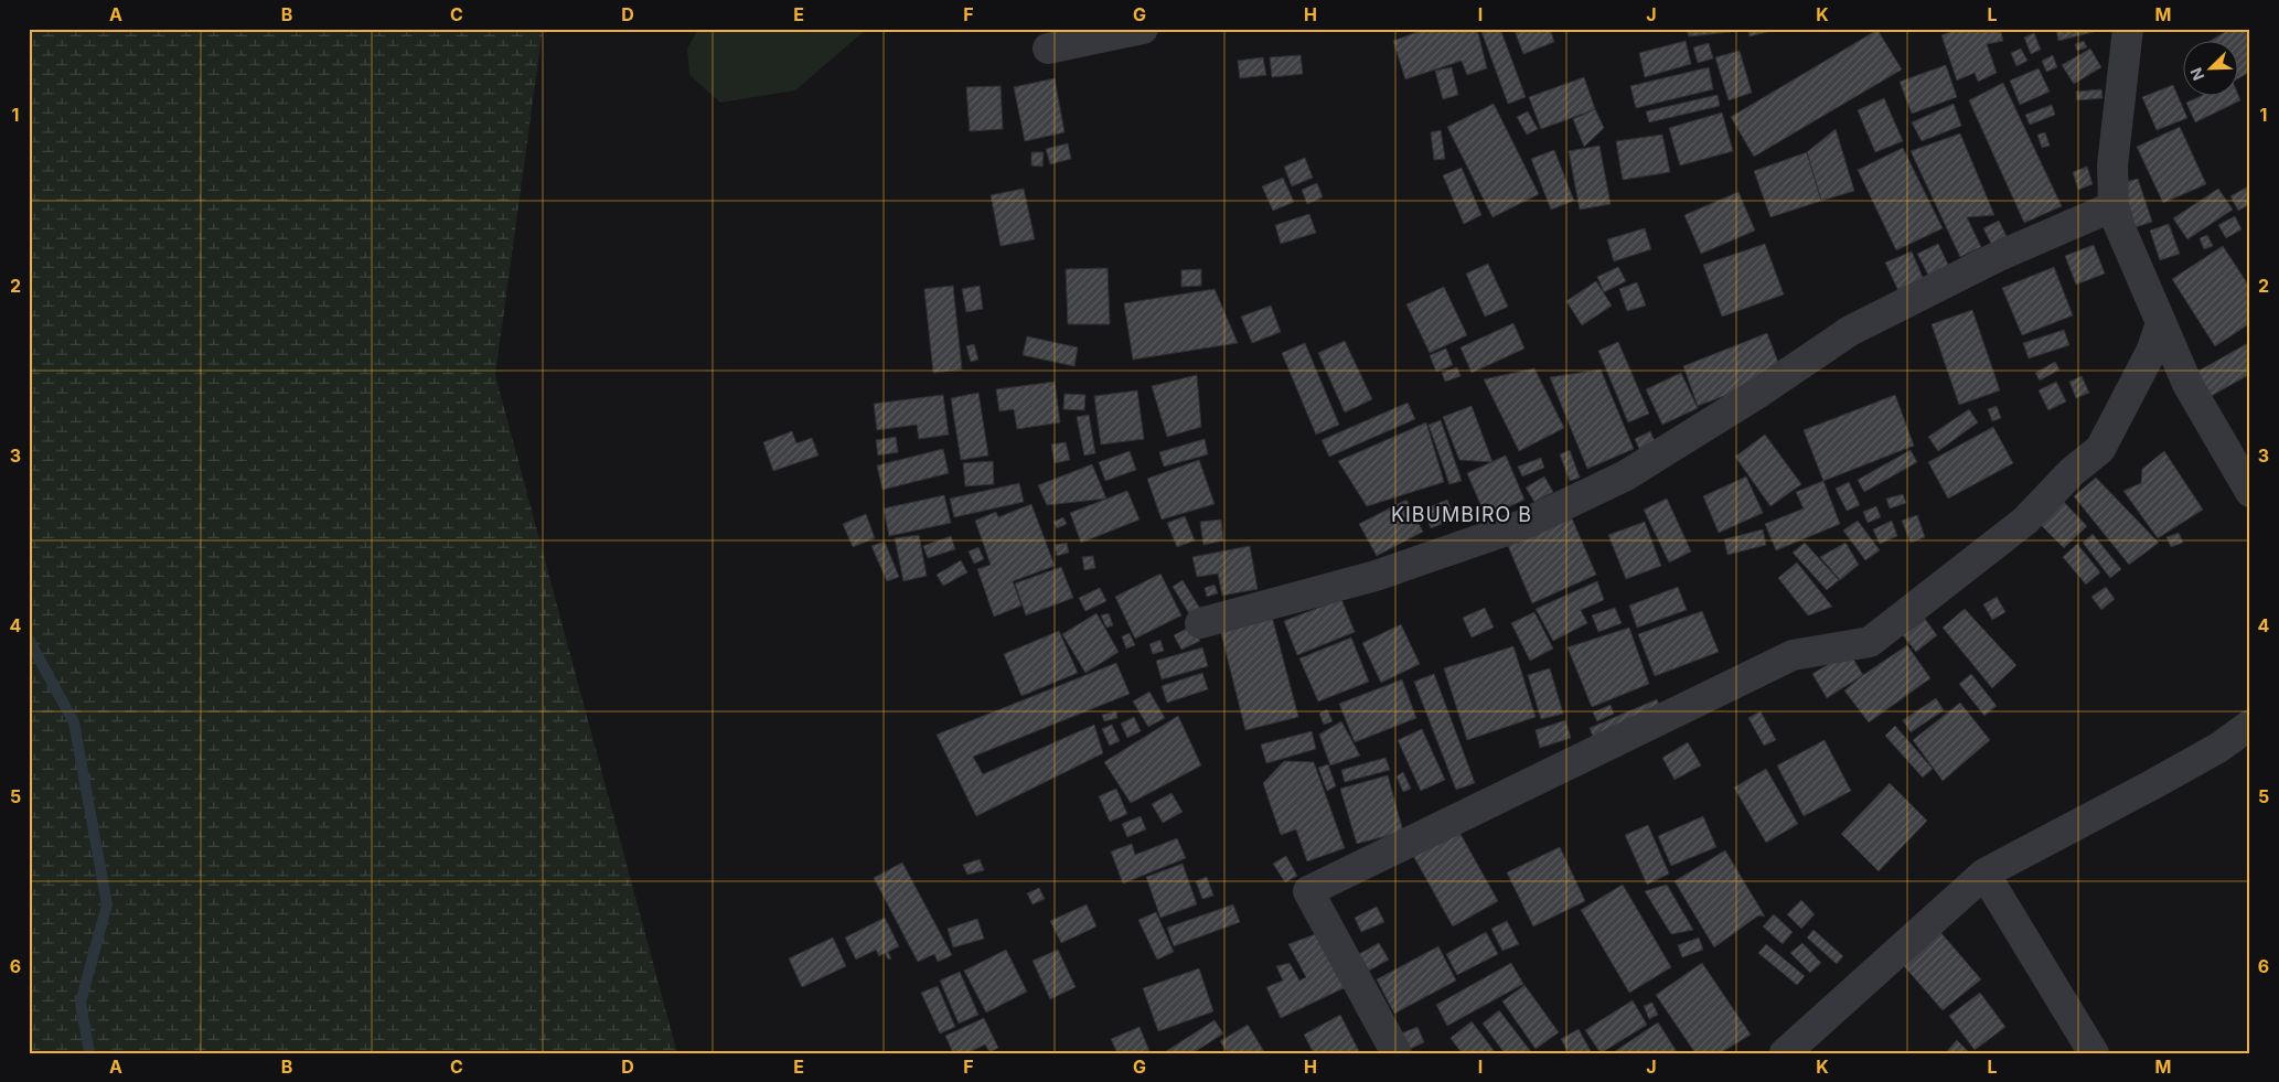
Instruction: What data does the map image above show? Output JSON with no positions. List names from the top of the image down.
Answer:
{
  "districts": ["KIBUMBIRO B"],
  "north": "bottom left",
  "grid": {
    "columns": [
      "A",
      "B",
      "C",
      "D",
      "E",
      "F",
      "G",
      "H",
      "I",
      "J",
      "K",
      "L",
      "M"
    ],
    "rows": [
      "1",
      "2",
      "3",
      "4",
      "5",
      "6"
    ]
  }
}
